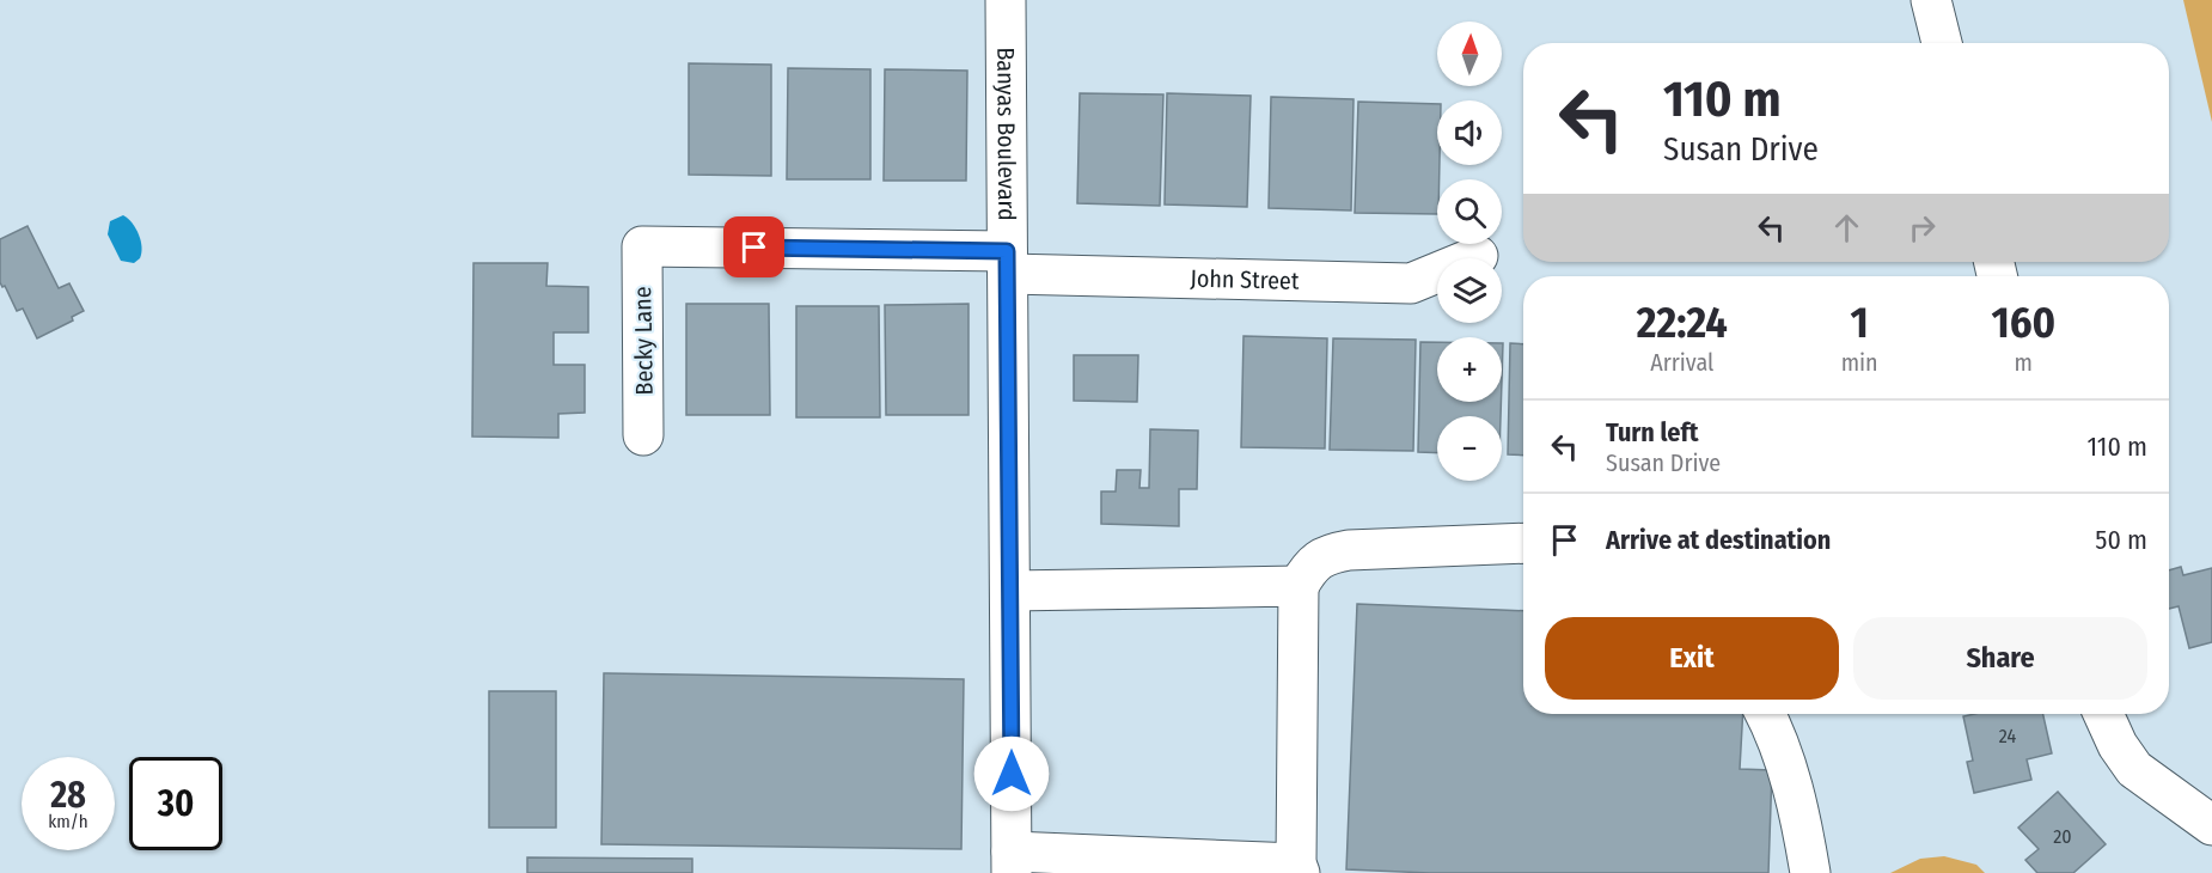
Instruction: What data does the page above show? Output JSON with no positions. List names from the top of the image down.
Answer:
{
  "streets": {
    "street": ["Banyas Boulevard", "John Street", "Becky Lane"]
  },
  "crossings": [
    ["Banyas Boulevard", "John Street"],
    ["John Street", "Becky Lane"]
  ],
  "house_numbers": ["24", "20"],
  "north": "top",
  "page": {
    "map_buttons": ["+", "−"],
    "turn": ["110 m", "Susan Drive"],
    "eta": [
      "22:24",
      "Arrival",
      "1",
      "min",
      "160",
      "m"
    ],
    "list": [
      {
        "name": "Turn left",
        "note": "Susan Drive",
        "value": "110 m"
      },
      {
        "name": "Arrive at destination",
        "value": "50 m"
      }
    ],
    "buttons": ["Exit", "Share"],
    "speed": "28 km/h",
    "limit": "30"
  }
}
